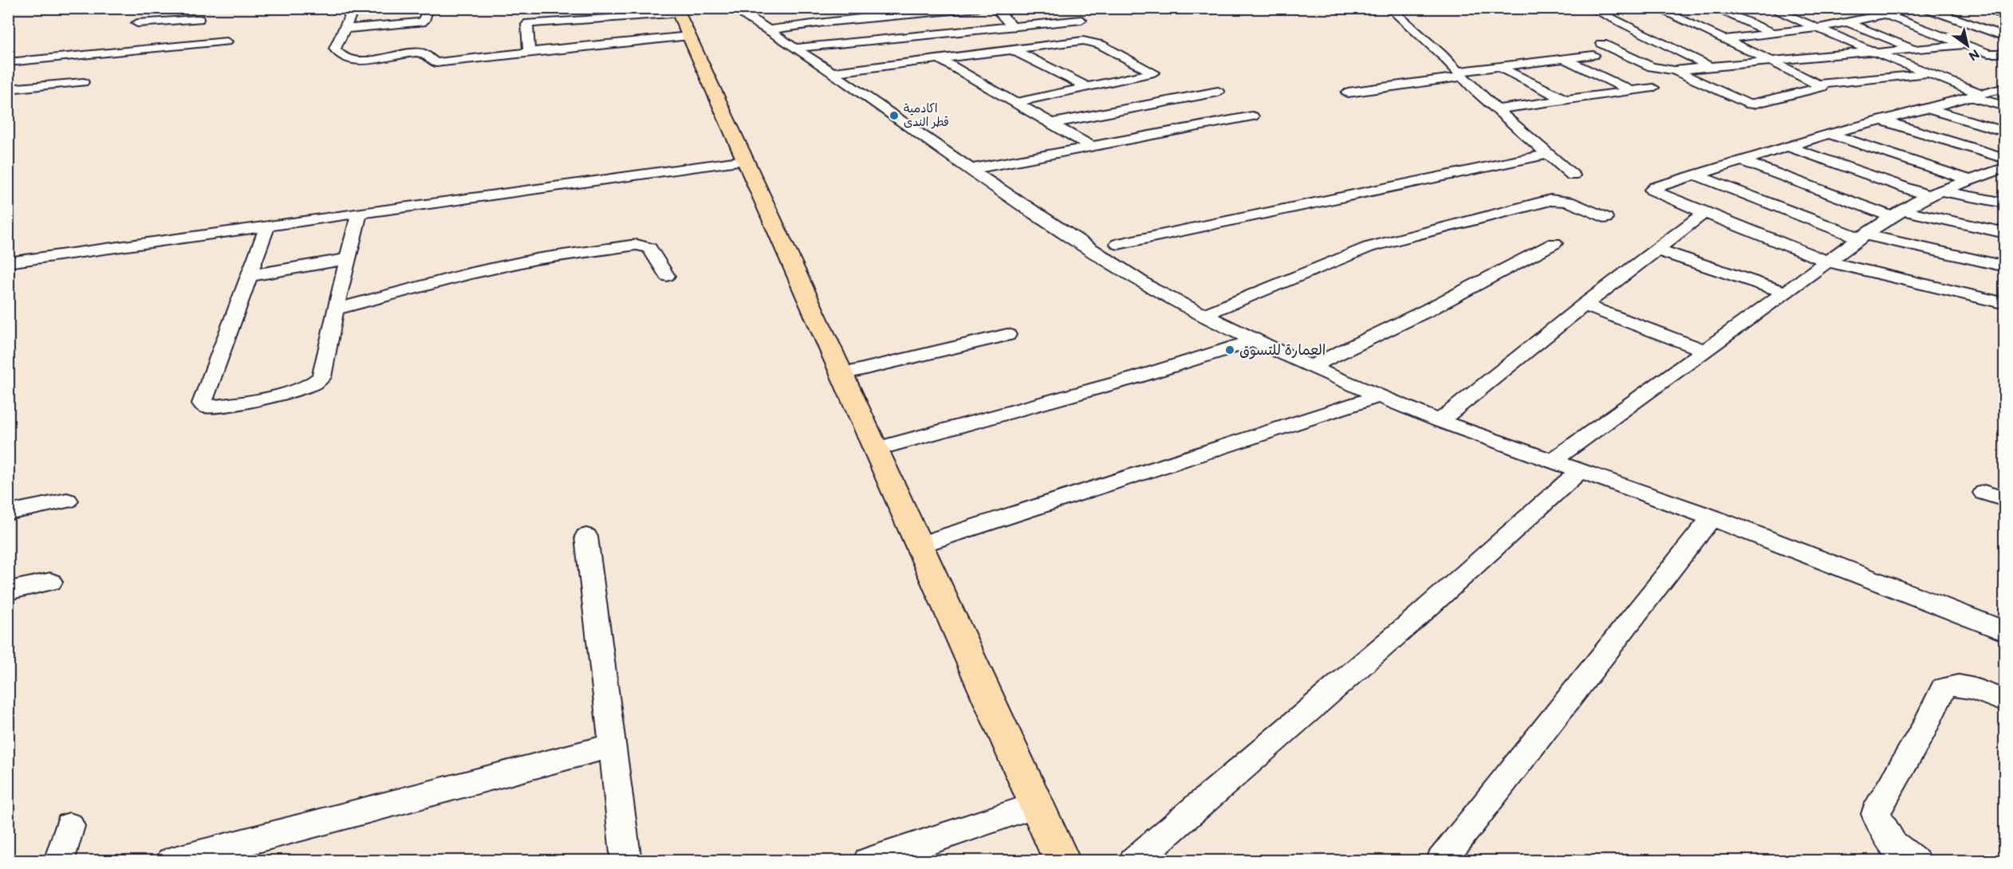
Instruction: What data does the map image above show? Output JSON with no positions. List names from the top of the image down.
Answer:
{
  "places": ["اكادمية قطر الندى", "العمارة للتسوق"],
  "north": "bottom right"
}
